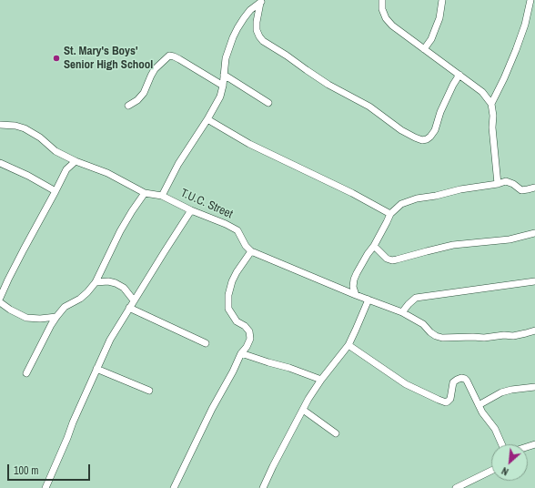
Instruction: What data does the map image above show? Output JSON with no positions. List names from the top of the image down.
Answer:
{
  "streets": {
    "street": ["T.U.C. Street"]
  },
  "places": ["St. Mary's Boys' Senior High School"],
  "scale_bar": "100 m",
  "north": "bottom left"
}
